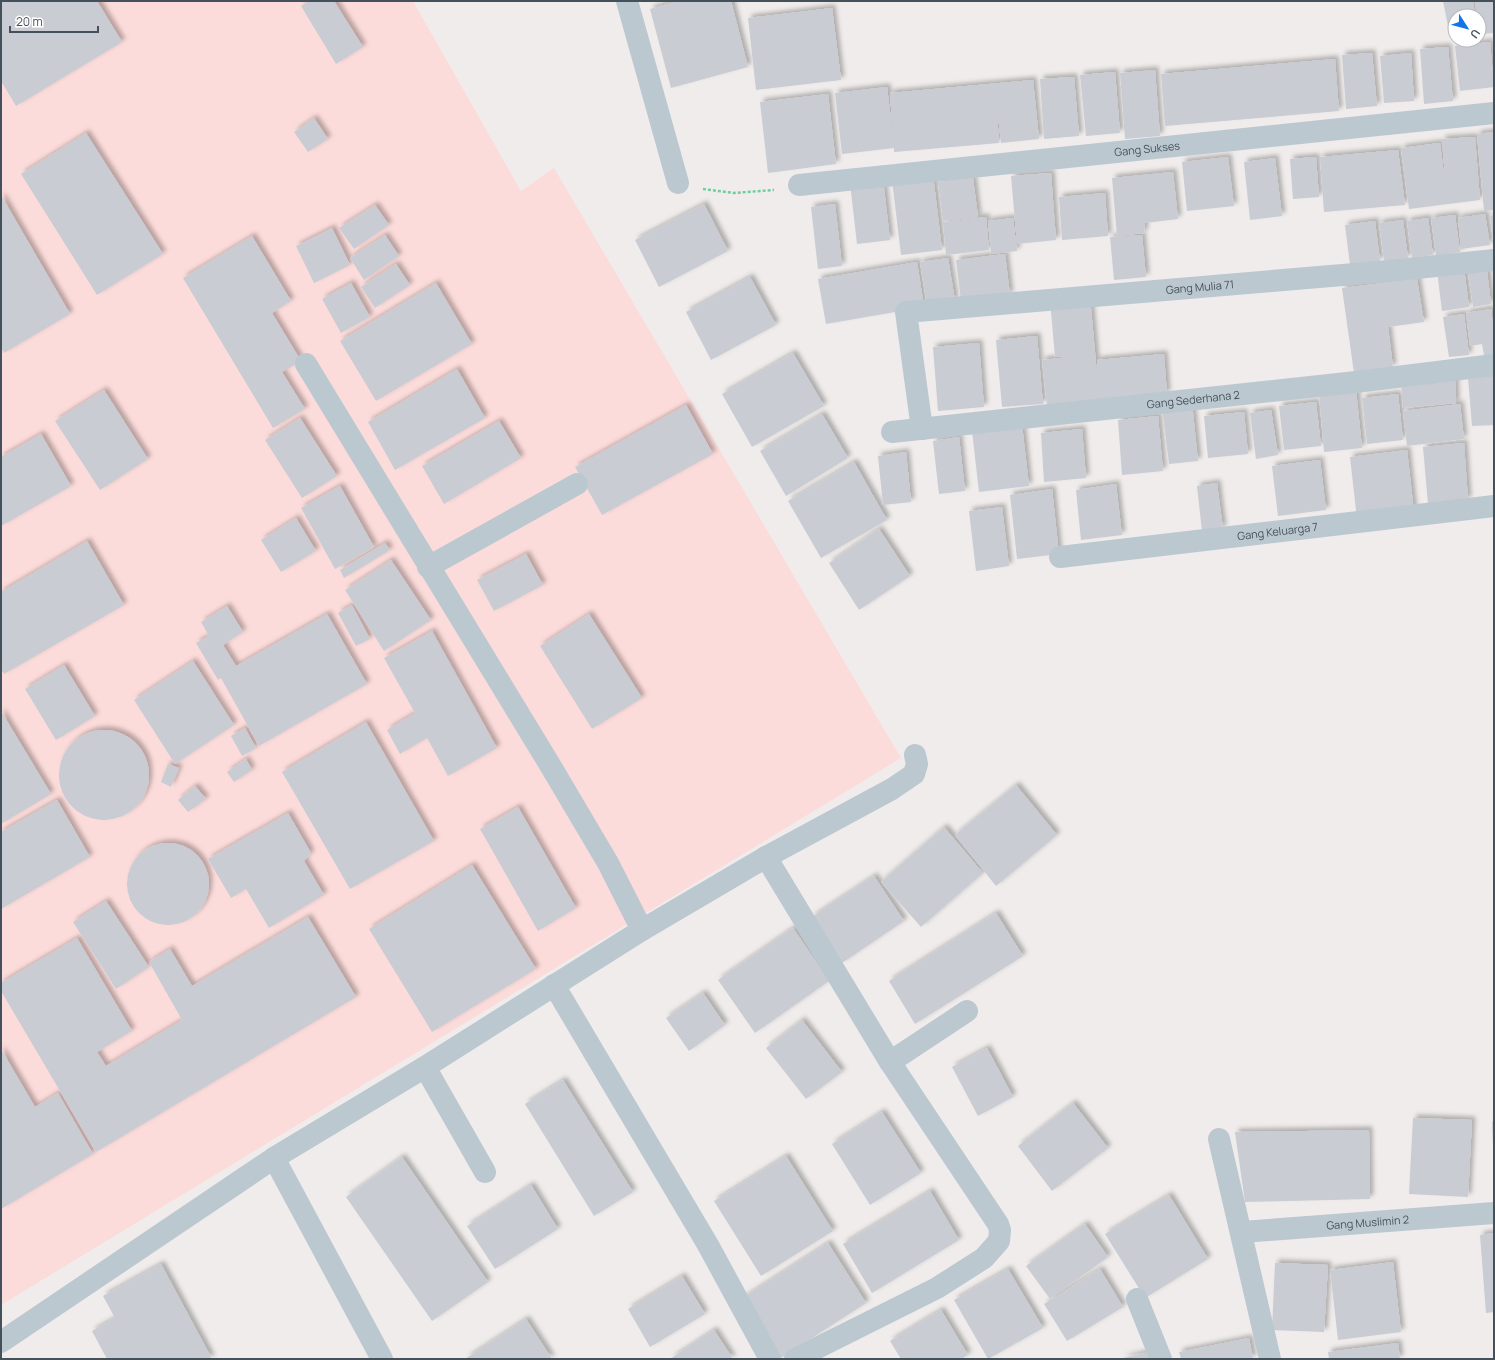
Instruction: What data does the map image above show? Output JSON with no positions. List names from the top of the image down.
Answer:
{
  "streets": {
    "street": [
      "Gang Sukses",
      "Gang Mulia 71",
      "Gang Sederhana 2",
      "Gang Keluarga 7",
      "Gang Muslimin 2"
    ]
  },
  "crossings": [
    ["Gang Mulia 71", "Gang Sederhana 2"]
  ],
  "scale_bar": "20 m",
  "north": "bottom right"
}
